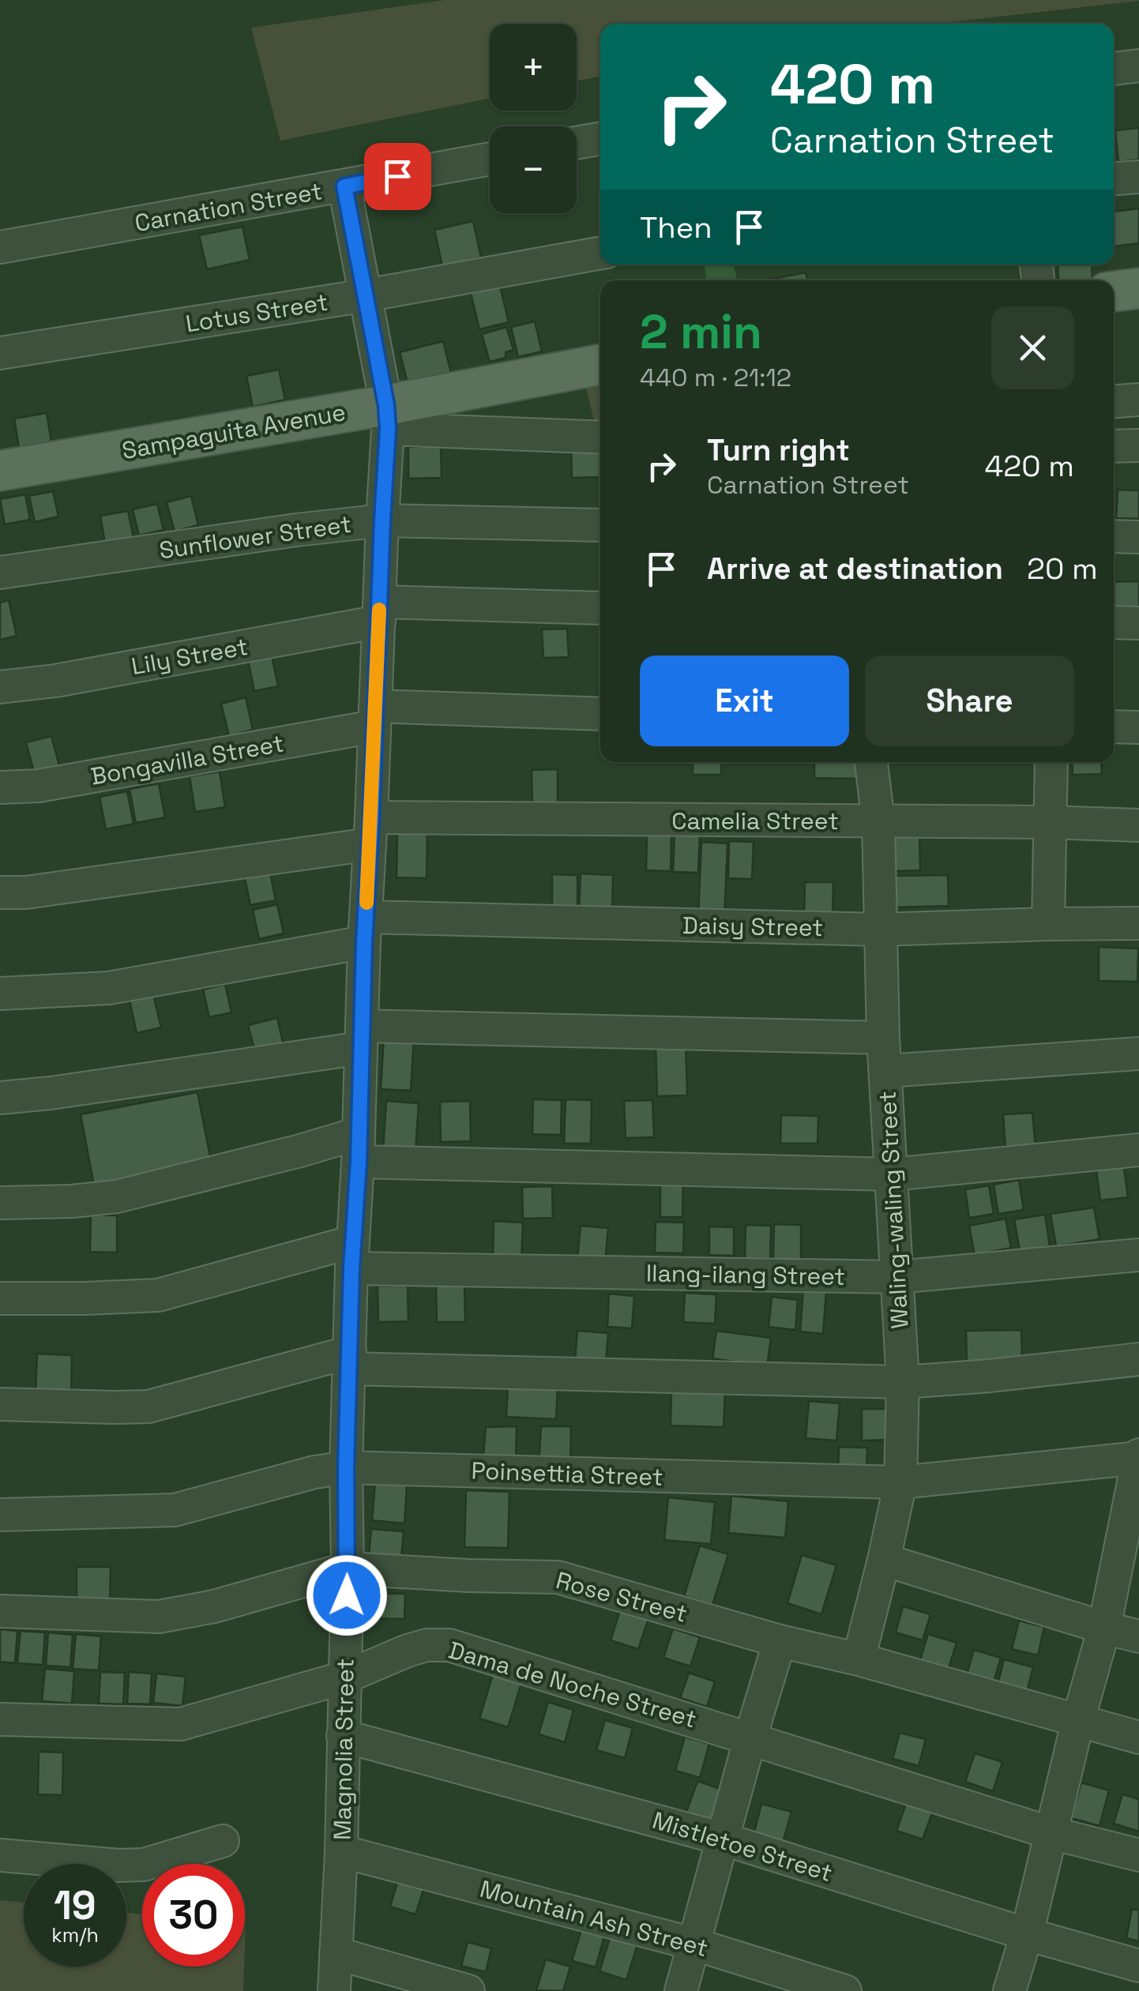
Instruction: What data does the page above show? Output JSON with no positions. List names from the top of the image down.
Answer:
{
  "streets": {
    "main road": ["Sampaguita Avenue"],
    "street": [
      "Carnation Street",
      "Lotus Street",
      "Sunflower Street",
      "Lily Street",
      "Bongavilla Street",
      "Camelia Street",
      "Daisy Street",
      "Waling-waling Street",
      "Ilang-ilang Street",
      "Poinsettia Street",
      "Rose Street",
      "Dama de Noche Street",
      "Magnolia Street",
      "Mistletoe Street",
      "Mountain Ash Street"
    ]
  },
  "crossings": [
    ["Carnation Street", "Magnolia Street"],
    ["Lotus Street", "Magnolia Street"],
    ["Sampaguita Avenue", "Magnolia Street"],
    ["Sunflower Street", "Magnolia Street"],
    ["Lily Street", "Magnolia Street"],
    ["Bongavilla Street", "Magnolia Street"],
    ["Camelia Street", "Waling-waling Street"],
    ["Camelia Street", "Magnolia Street"],
    ["Daisy Street", "Waling-waling Street"],
    ["Daisy Street", "Magnolia Street"],
    ["Waling-waling Street", "Ilang-ilang Street"],
    ["Waling-waling Street", "Poinsettia Street"],
    ["Waling-waling Street", "Rose Street"],
    ["Ilang-ilang Street", "Magnolia Street"],
    ["Poinsettia Street", "Magnolia Street"],
    ["Rose Street", "Magnolia Street"],
    ["Dama de Noche Street", "Magnolia Street"],
    ["Magnolia Street", "Mistletoe Street"],
    ["Magnolia Street", "Mountain Ash Street"]
  ],
  "page": {
    "map_buttons": ["+", "−"],
    "turn": ["420 m", "Carnation Street"],
    "then": "Then",
    "heading": ["2 min", "440 m · 21:12"],
    "list": [
      {
        "name": "Turn right",
        "note": "Carnation Street",
        "value": "420 m"
      },
      {
        "name": "Arrive at destination",
        "value": "20 m"
      }
    ],
    "buttons": ["Exit", "Share"],
    "speed": "19 km/h",
    "limit": "30"
  }
}
